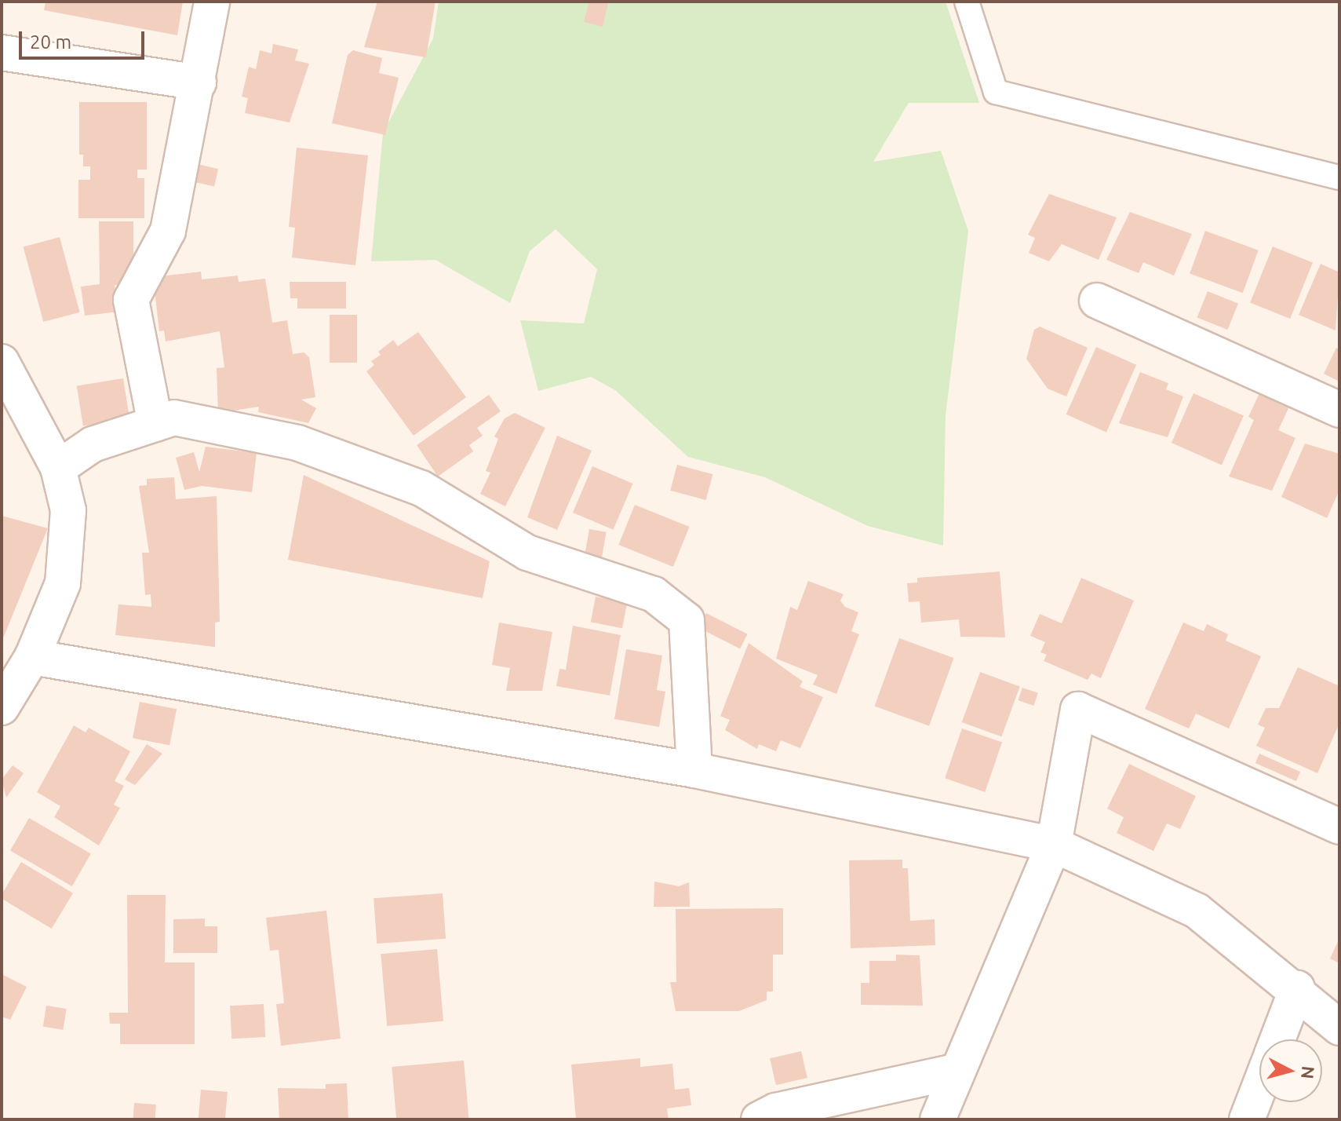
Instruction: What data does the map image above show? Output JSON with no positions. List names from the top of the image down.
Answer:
{
  "scale_bar": "20 m",
  "north": "right"
}
